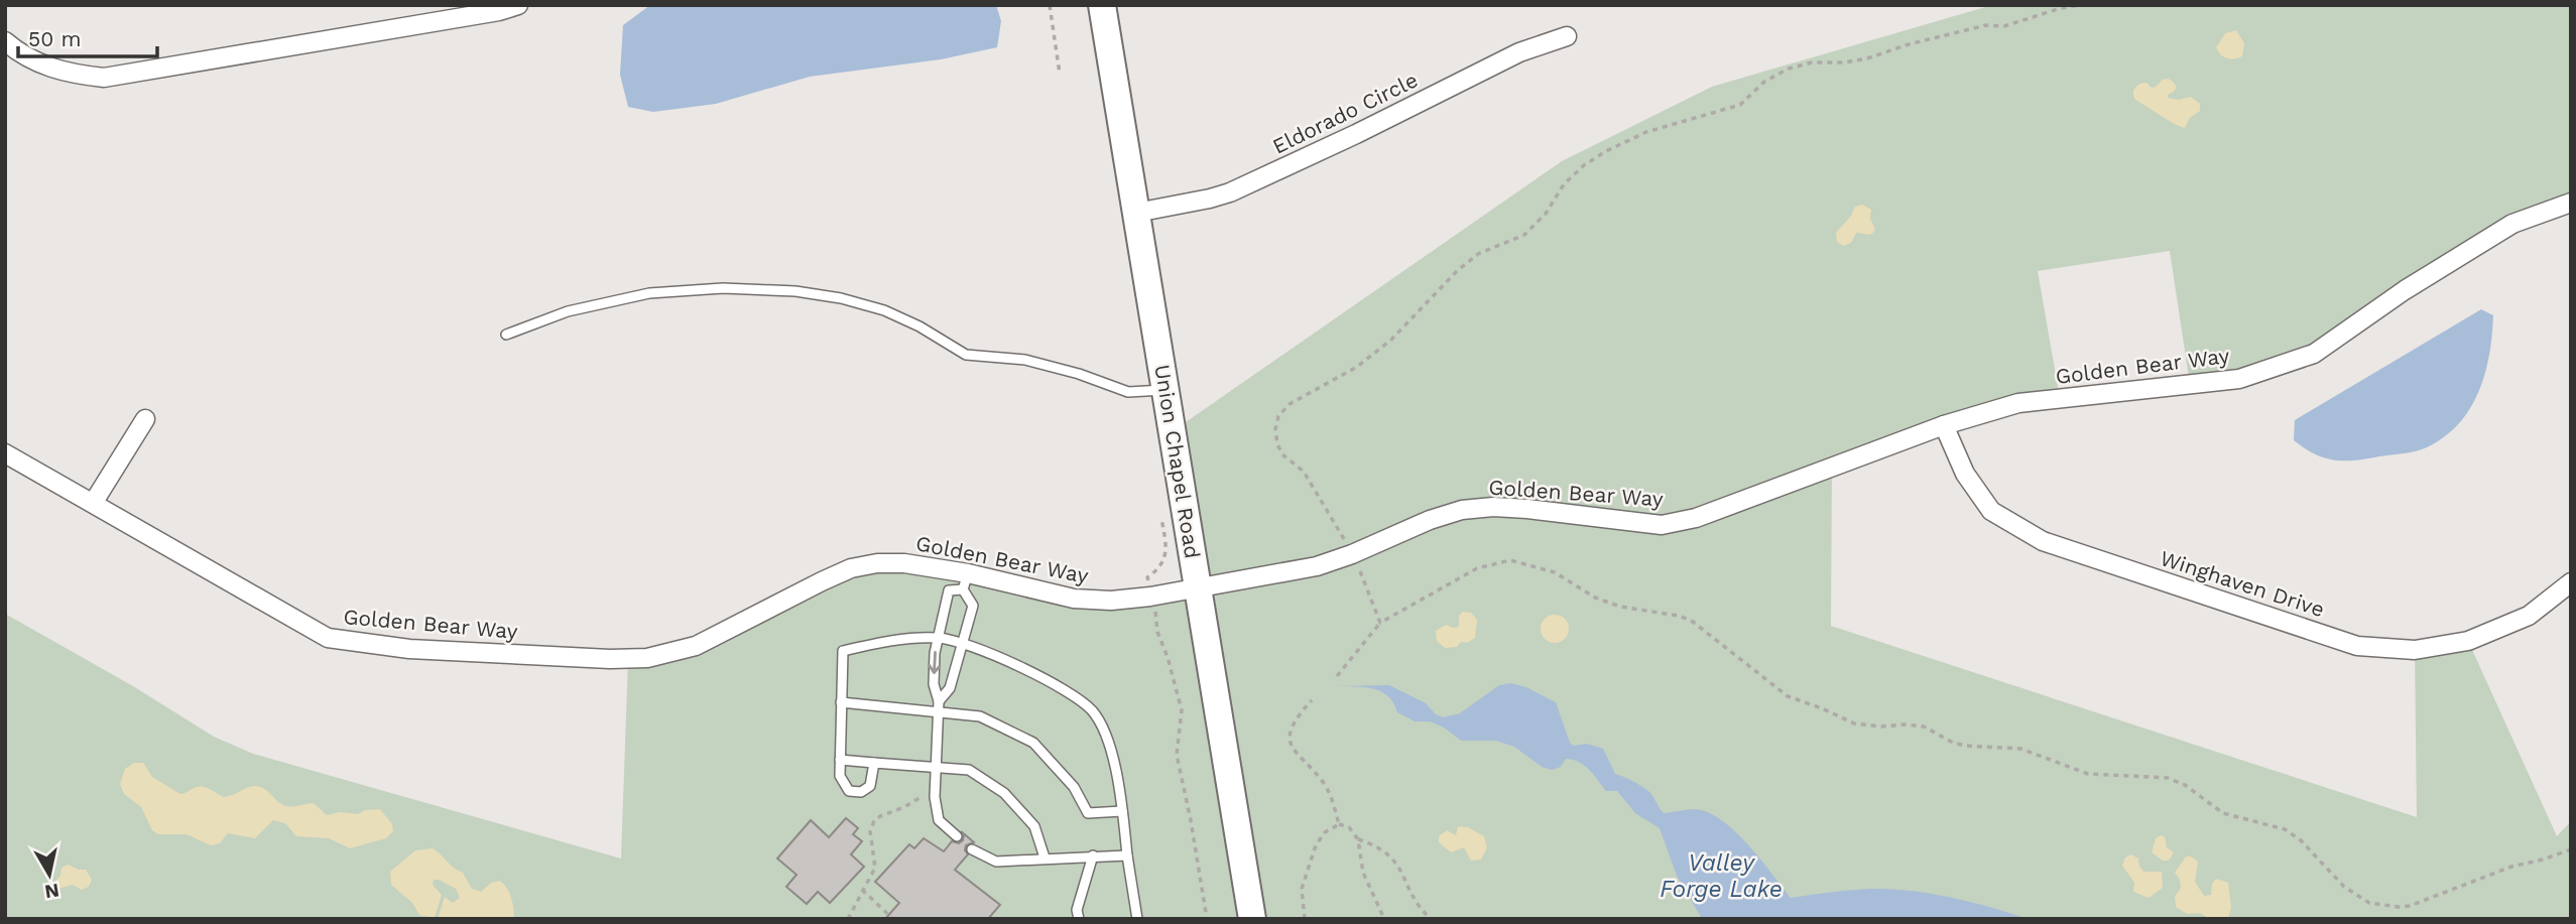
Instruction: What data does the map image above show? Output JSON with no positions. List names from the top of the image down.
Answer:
{
  "streets": {
    "main road": ["Union Chapel Road"],
    "street": ["Eldorado Circle", "Golden Bear Way", "Winghaven Drive"]
  },
  "crossings": [
    ["Eldorado Circle", "Union Chapel Road"],
    ["Golden Bear Way", "Union Chapel Road"],
    ["Golden Bear Way", "Winghaven Drive"]
  ],
  "water": ["Valley Forge Lake"],
  "scale_bar": "50 m",
  "north": "bottom"
}
